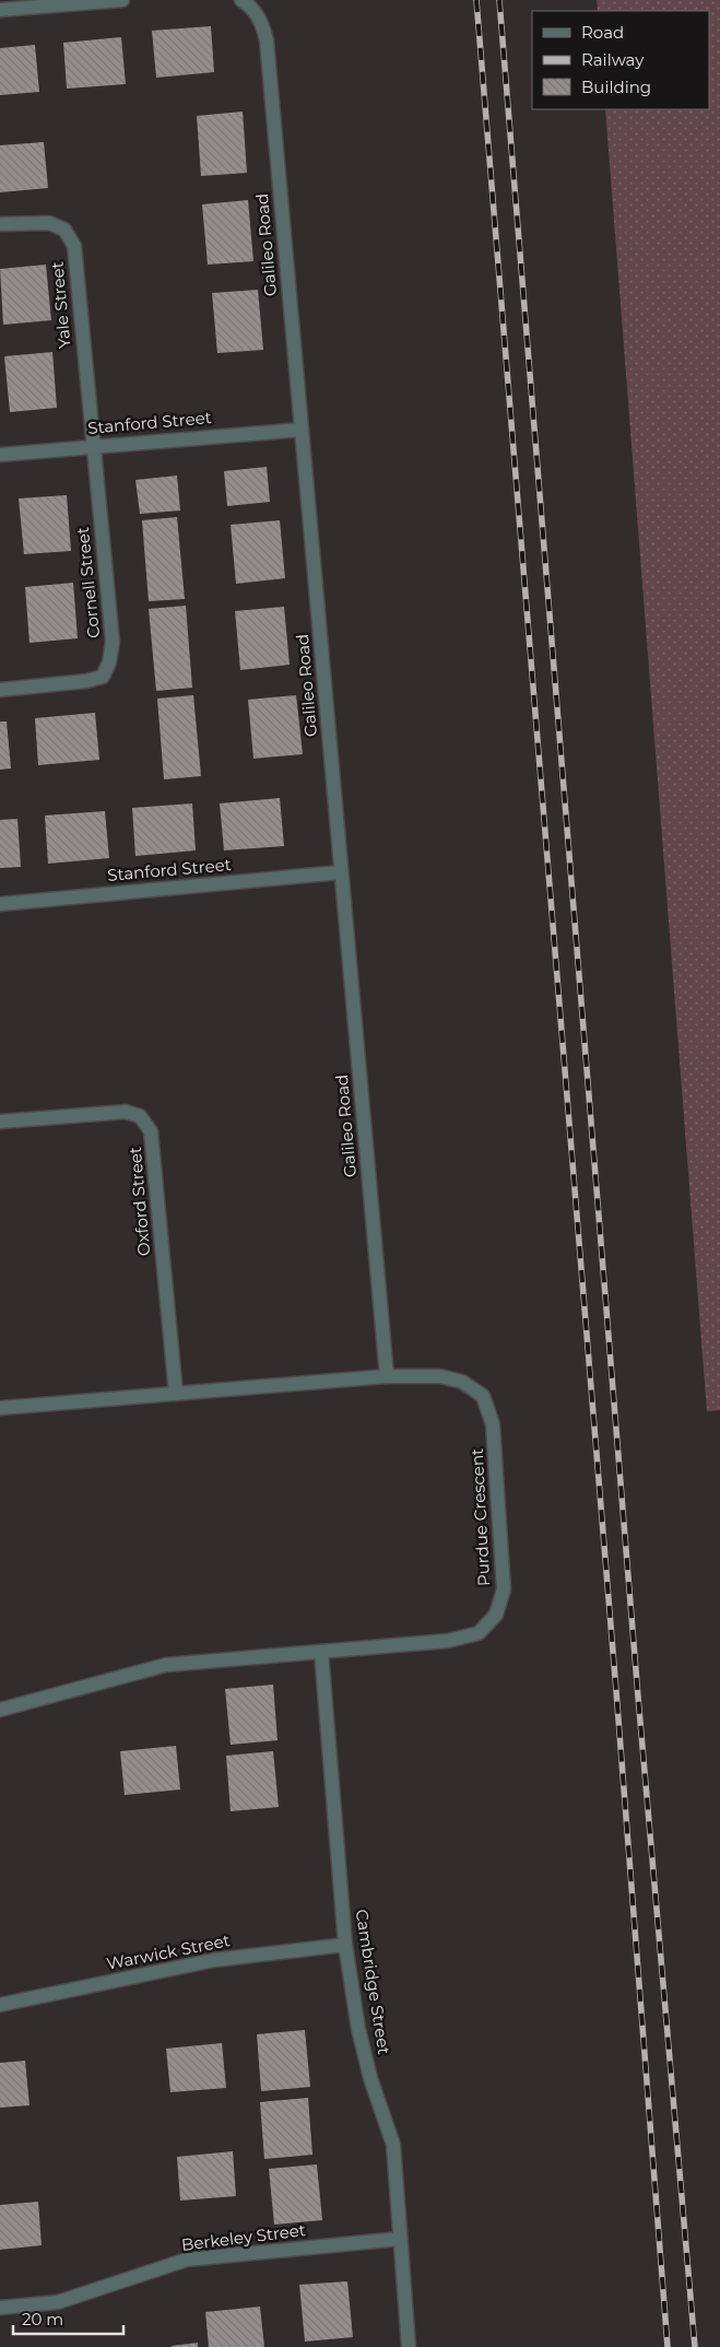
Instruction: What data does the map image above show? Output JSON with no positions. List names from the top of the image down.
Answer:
{
  "streets": {
    "street": [
      "Galileo Road",
      "Yale Street",
      "Stanford Street",
      "Cornell Street",
      "Oxford Street",
      "Purdue Crescent",
      "Warwick Street",
      "Cambridge Street",
      "Berkeley Street"
    ]
  },
  "crossings": [
    ["Galileo Road", "Stanford Street"],
    ["Galileo Road", "Purdue Crescent"],
    ["Yale Street", "Stanford Street"],
    ["Yale Street", "Cornell Street"],
    ["Stanford Street", "Cornell Street"],
    ["Oxford Street", "Purdue Crescent"],
    ["Purdue Crescent", "Cambridge Street"],
    ["Warwick Street", "Cambridge Street"],
    ["Cambridge Street", "Berkeley Street"]
  ],
  "legend": ["Road", "Railway", "Building"],
  "scale_bar": "20 m"
}
